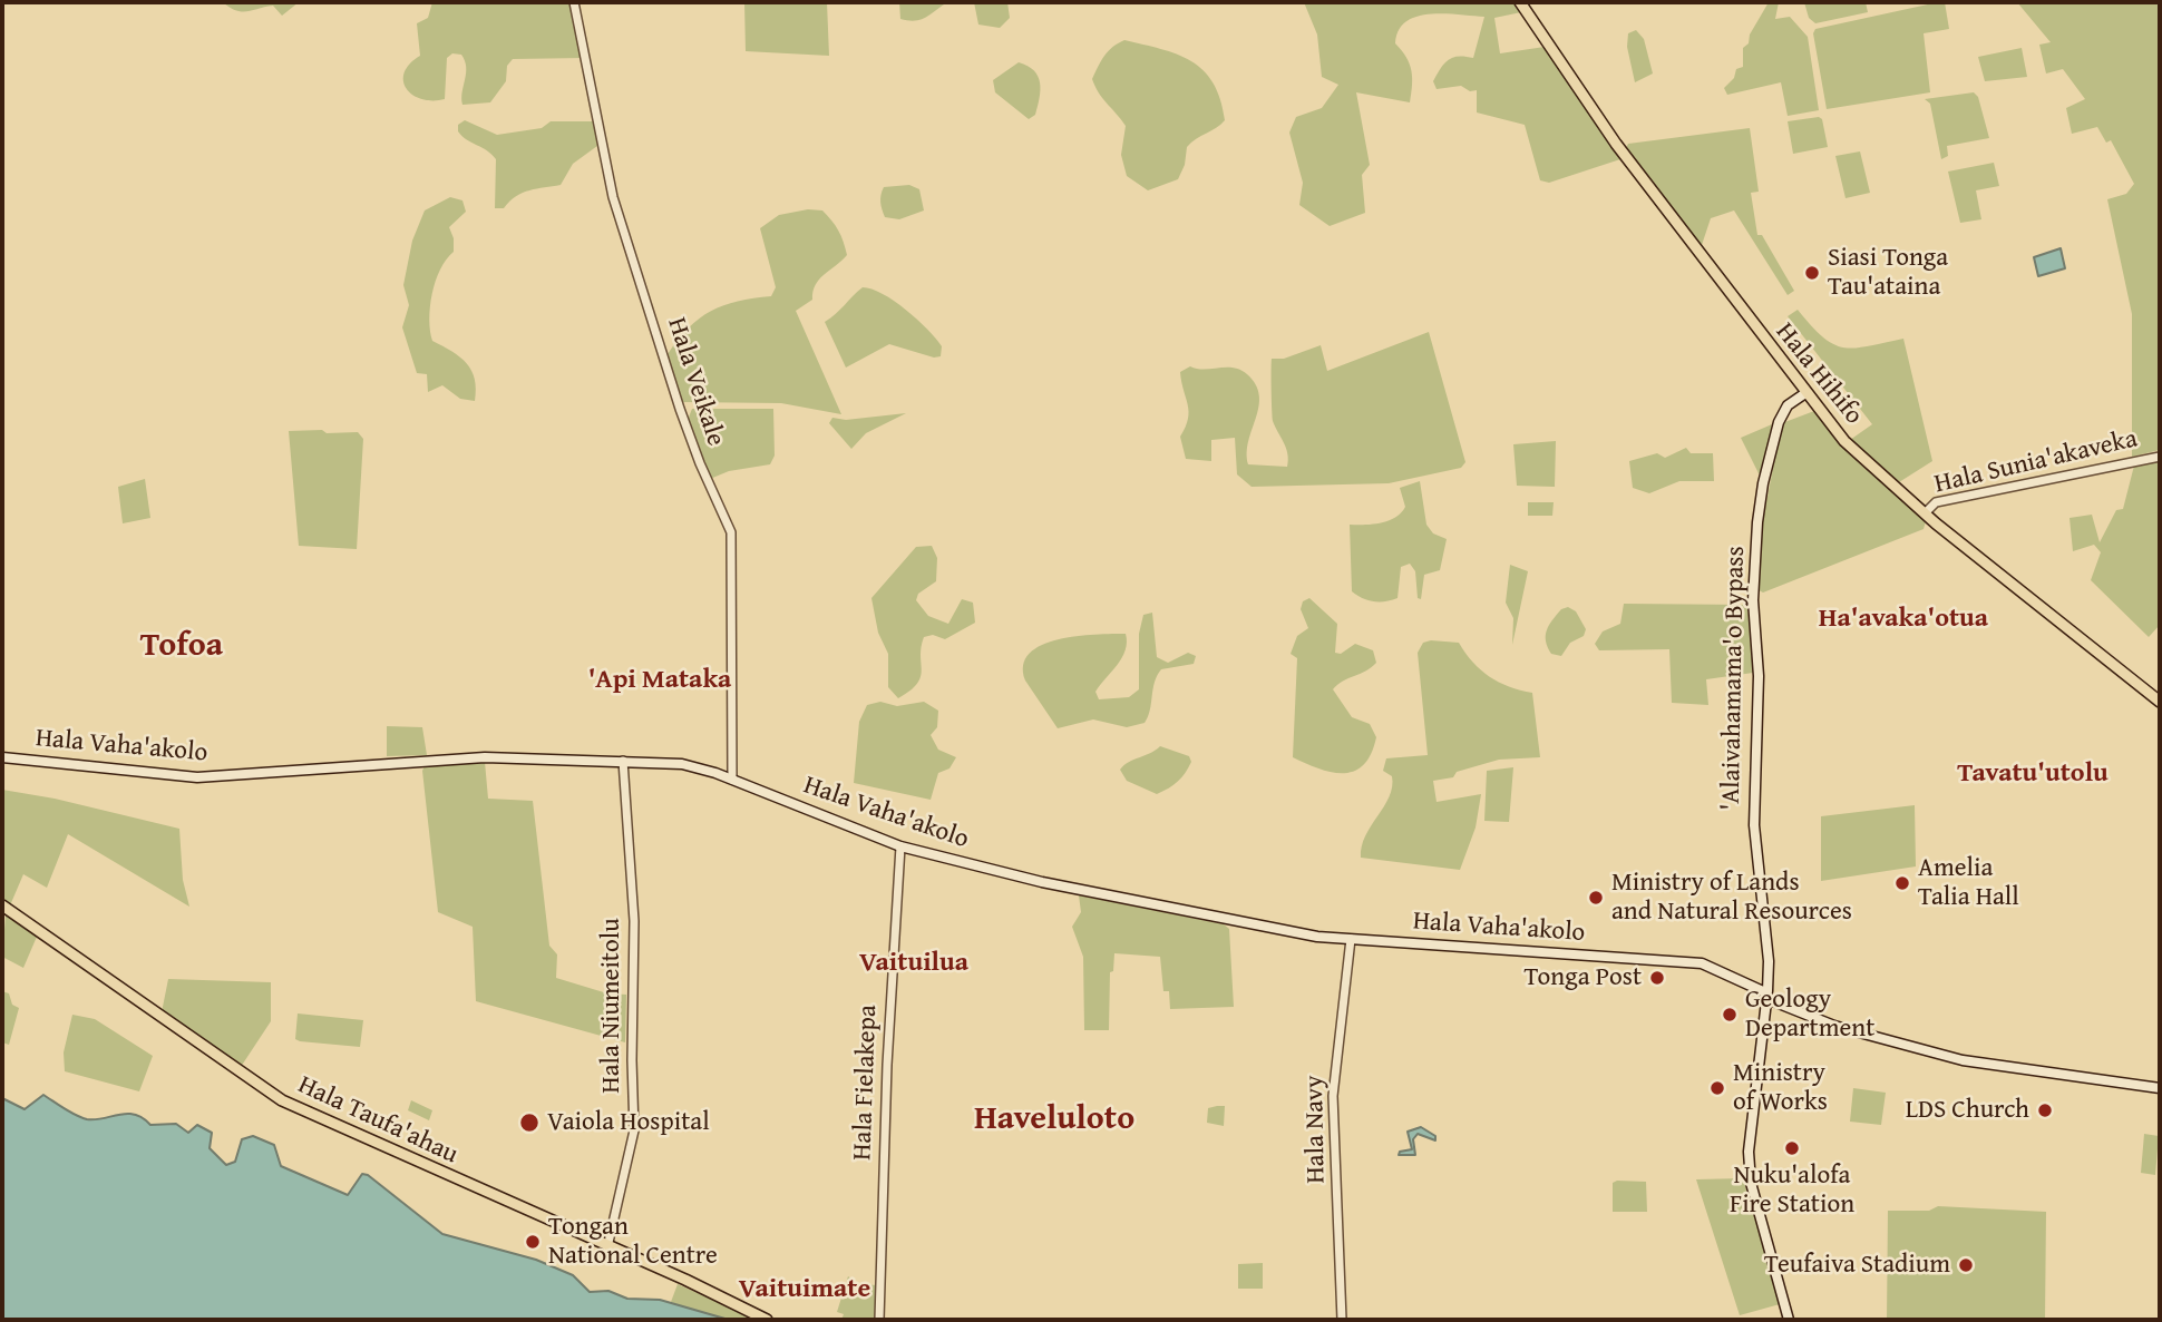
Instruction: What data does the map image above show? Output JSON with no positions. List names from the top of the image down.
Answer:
{
  "streets": {
    "main road": [
      "Hala Hihifo",
      "'Alaivahamama'o Bypass",
      "Hala Vaha'akolo",
      "Hala Taufa'ahau"
    ],
    "street": [
      "Hala Veikale",
      "Hala Sunia'akaveka",
      "Hala Niumeitolu",
      "Hala Fielakepa",
      "Hala Navy"
    ]
  },
  "crossings": [
    ["Hala Hihifo", "Hala Sunia'akaveka"],
    ["Hala Hihifo", "'Alaivahamama'o Bypass"],
    ["Hala Veikale", "Hala Vaha'akolo"],
    ["'Alaivahamama'o Bypass", "Hala Vaha'akolo"],
    ["Hala Vaha'akolo", "Hala Niumeitolu"],
    ["Hala Vaha'akolo", "Hala Fielakepa"],
    ["Hala Vaha'akolo", "Hala Navy"],
    ["Hala Niumeitolu", "Hala Taufa'ahau"]
  ],
  "districts": [
    "Ha'avaka'otua",
    "Tofoa",
    "'Api Mataka",
    "Tavatu'utolu",
    "Vaituilua",
    "Haveluloto",
    "Vaituimate"
  ],
  "places": [
    "Siasi Tonga Tau'ataina",
    "Amelia Talia Hall",
    "Ministry of Lands and Natural Resources",
    "Tonga Post",
    "Geology Department",
    "Ministry of Works",
    "LDS Church",
    "Vaiola Hospital",
    "Nuku'alofa Fire Station",
    "Tongan National Centre",
    "Teufaiva Stadium"
  ]
}
